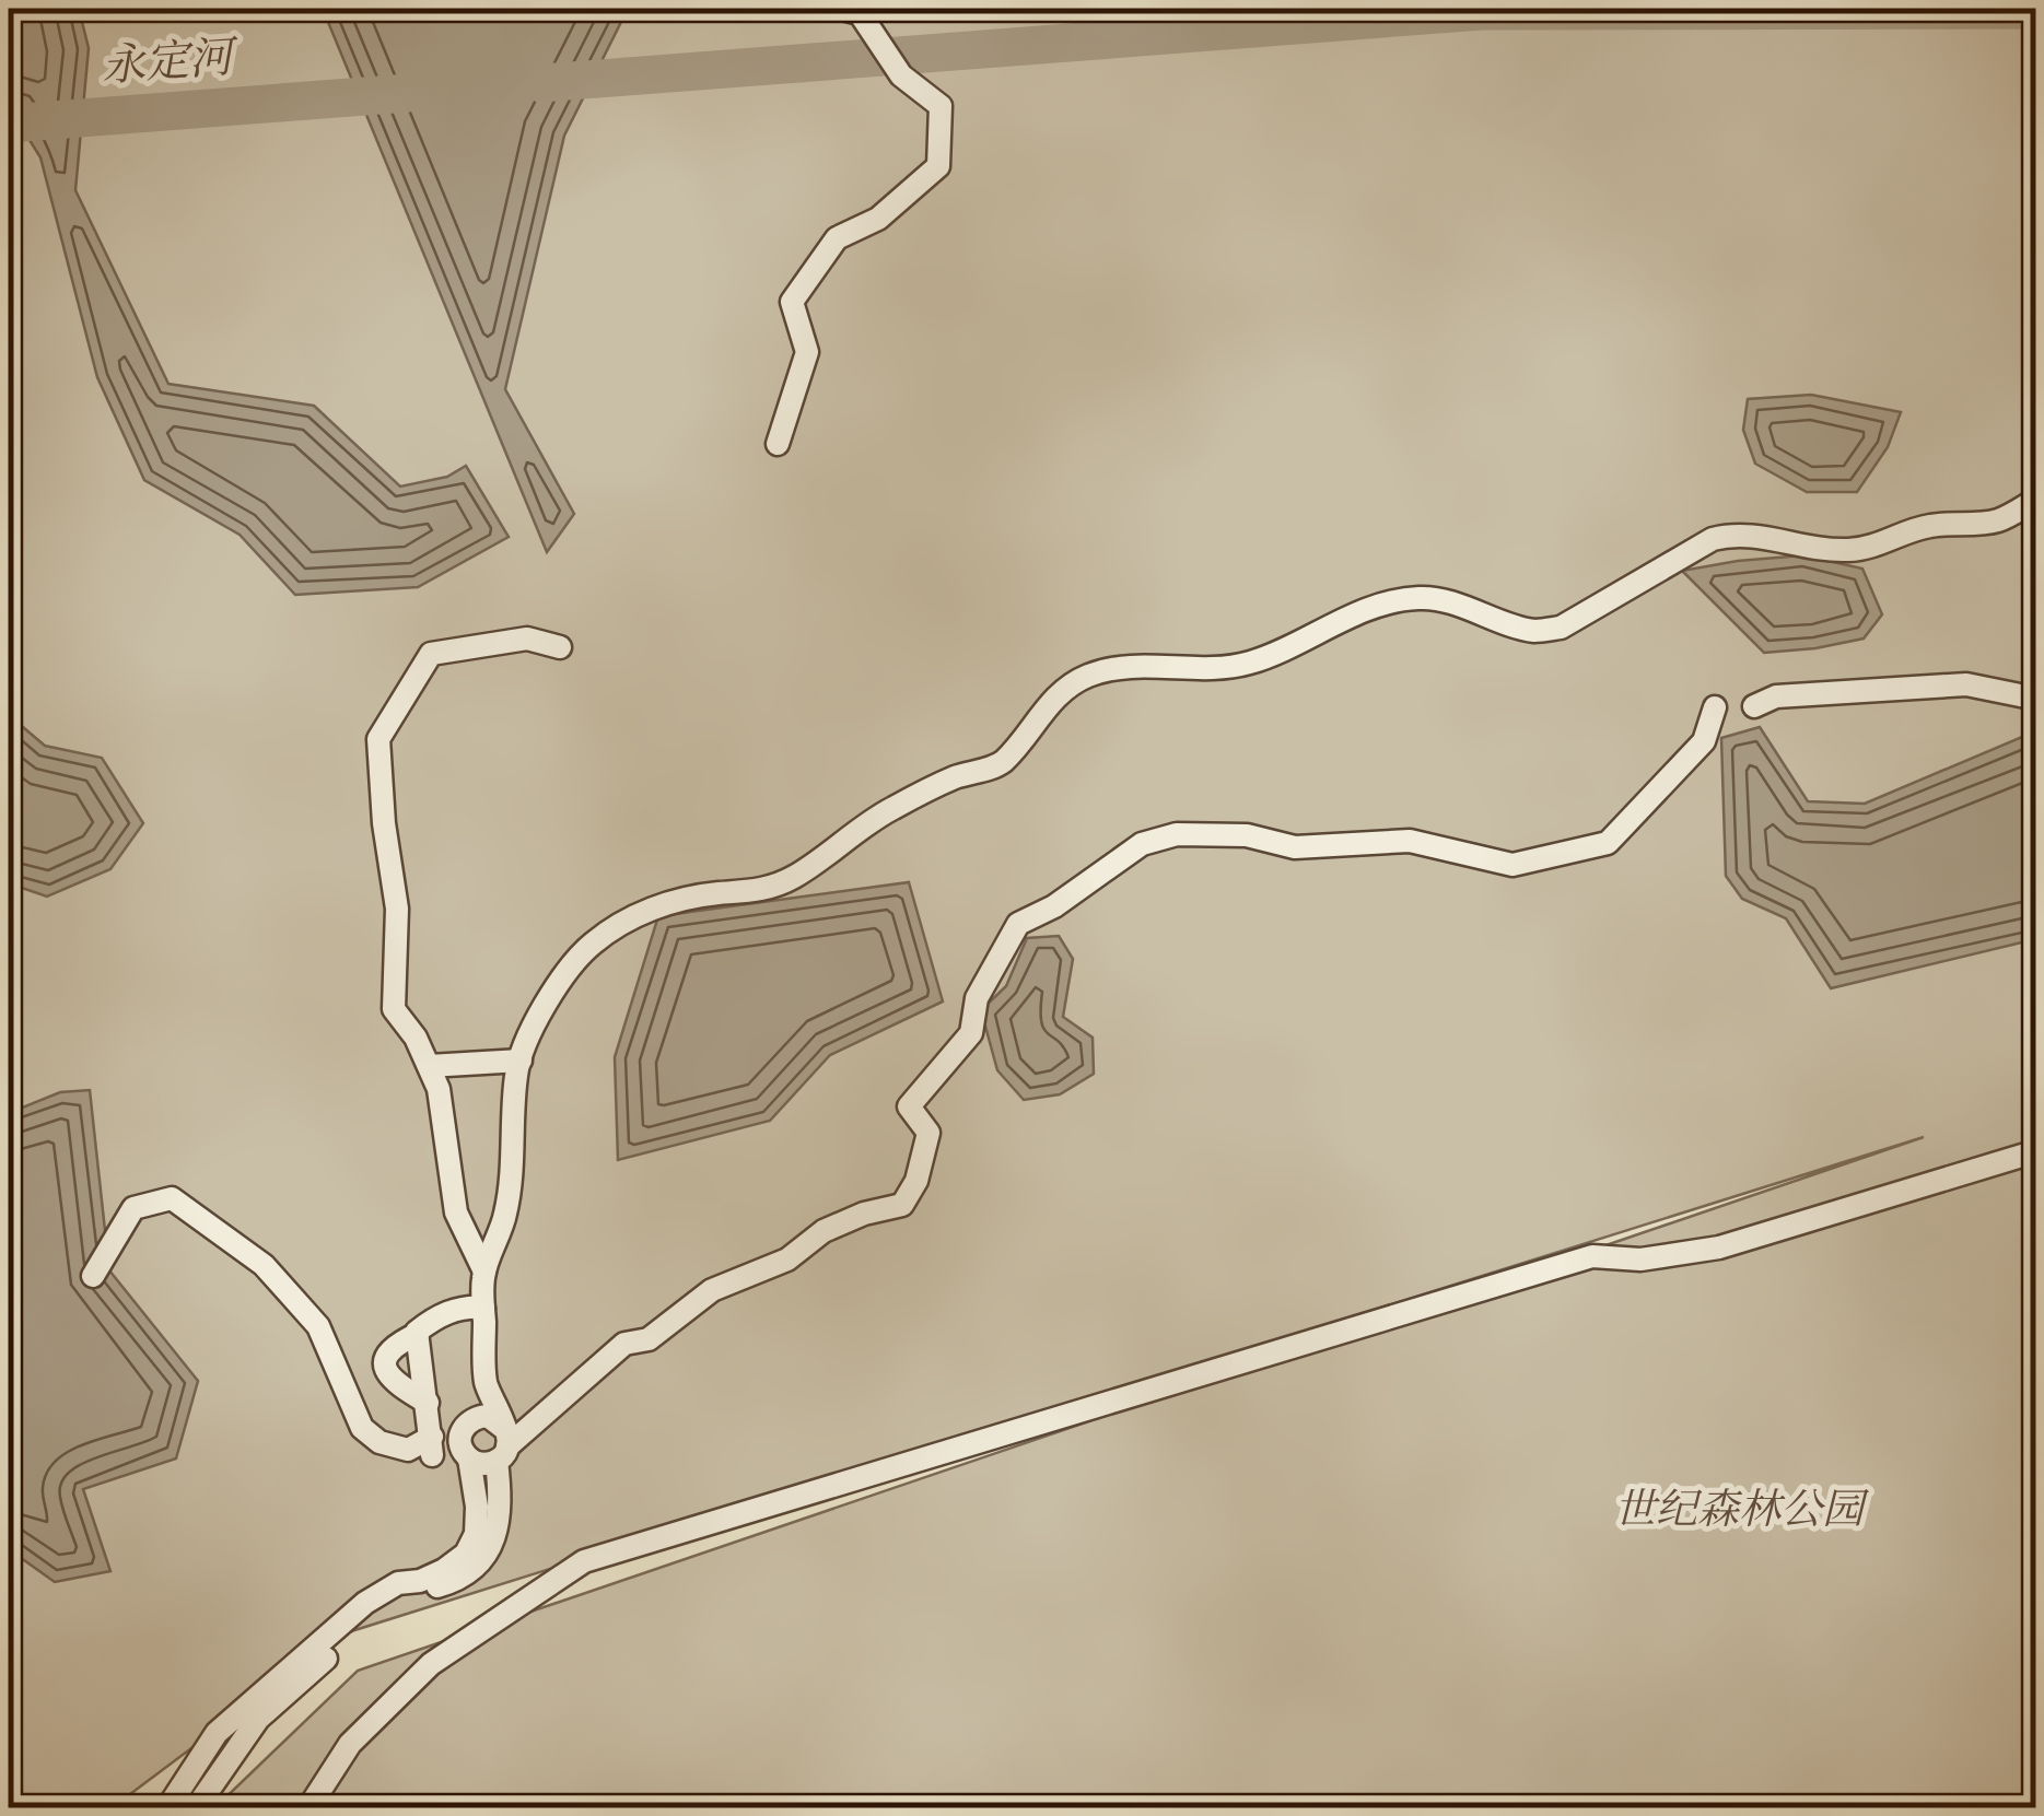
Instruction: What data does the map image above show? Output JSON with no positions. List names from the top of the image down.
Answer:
{
  "water": ["永定河"],
  "parks": ["世纪森林公园"]
}
